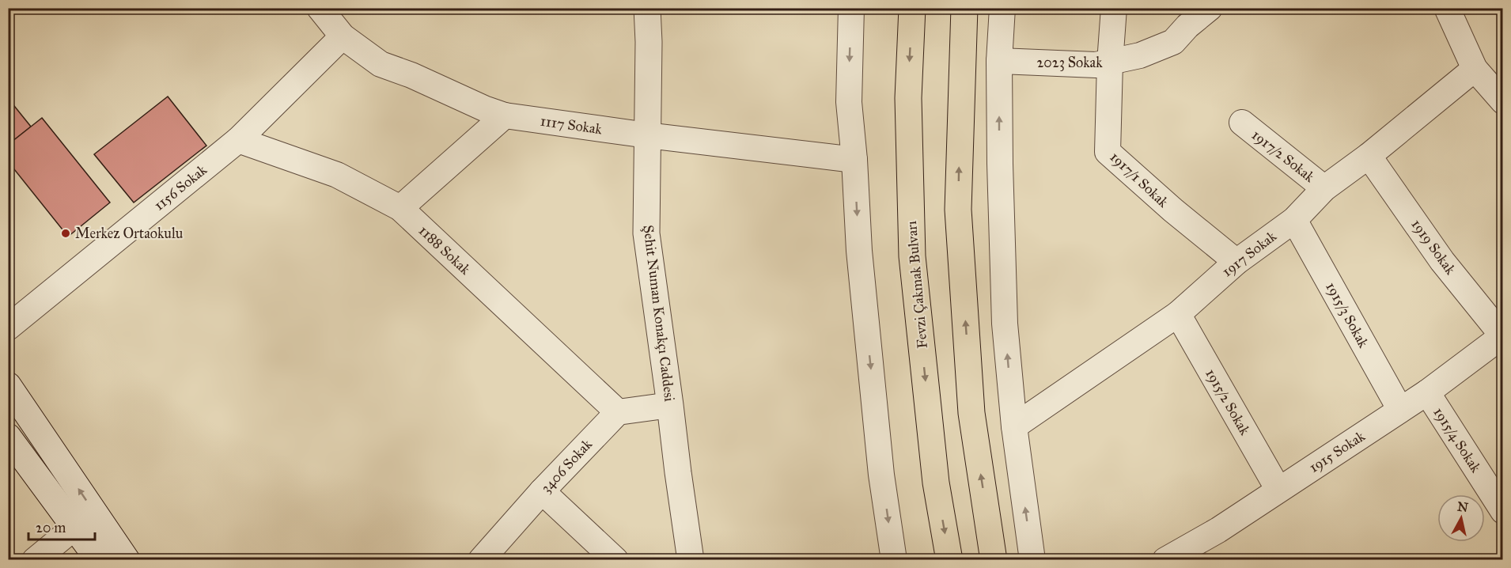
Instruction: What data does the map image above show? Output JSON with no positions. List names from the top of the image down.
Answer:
{
  "streets": {
    "main road": ["Fevzi Çakmak Bulvarı"],
    "street": [
      "2023 Sokak",
      "1117 Sokak",
      "1917/2 Sokak",
      "1917/1 Sokak",
      "1156 Sokak",
      "1919 Sokak",
      "1188 Sokak",
      "1917 Sokak",
      "Şehit Numan Konakçı Caddesi",
      "1915/3 Sokak",
      "1915/2 Sokak",
      "1915/4 Sokak",
      "1915 Sokak",
      "3406 Sokak"
    ]
  },
  "crossings": [
    ["2023 Sokak", "1917/1 Sokak"],
    ["1117 Sokak", "1156 Sokak"],
    ["1117 Sokak", "Şehit Numan Konakçı Caddesi"],
    ["1917/2 Sokak", "1917 Sokak"],
    ["1917/1 Sokak", "1917 Sokak"],
    ["1156 Sokak", "1188 Sokak"],
    ["1919 Sokak", "1917 Sokak"],
    ["1919 Sokak", "1915 Sokak"],
    ["1188 Sokak", "3406 Sokak"],
    ["1917 Sokak", "1915/3 Sokak"],
    ["1917 Sokak", "1915/2 Sokak"],
    ["1915/3 Sokak", "1915 Sokak"],
    ["1915/2 Sokak", "1915 Sokak"],
    ["1915/4 Sokak", "1915 Sokak"]
  ],
  "places": ["Merkez Ortaokulu"],
  "scale_bar": "20 m",
  "north": "top"
}
